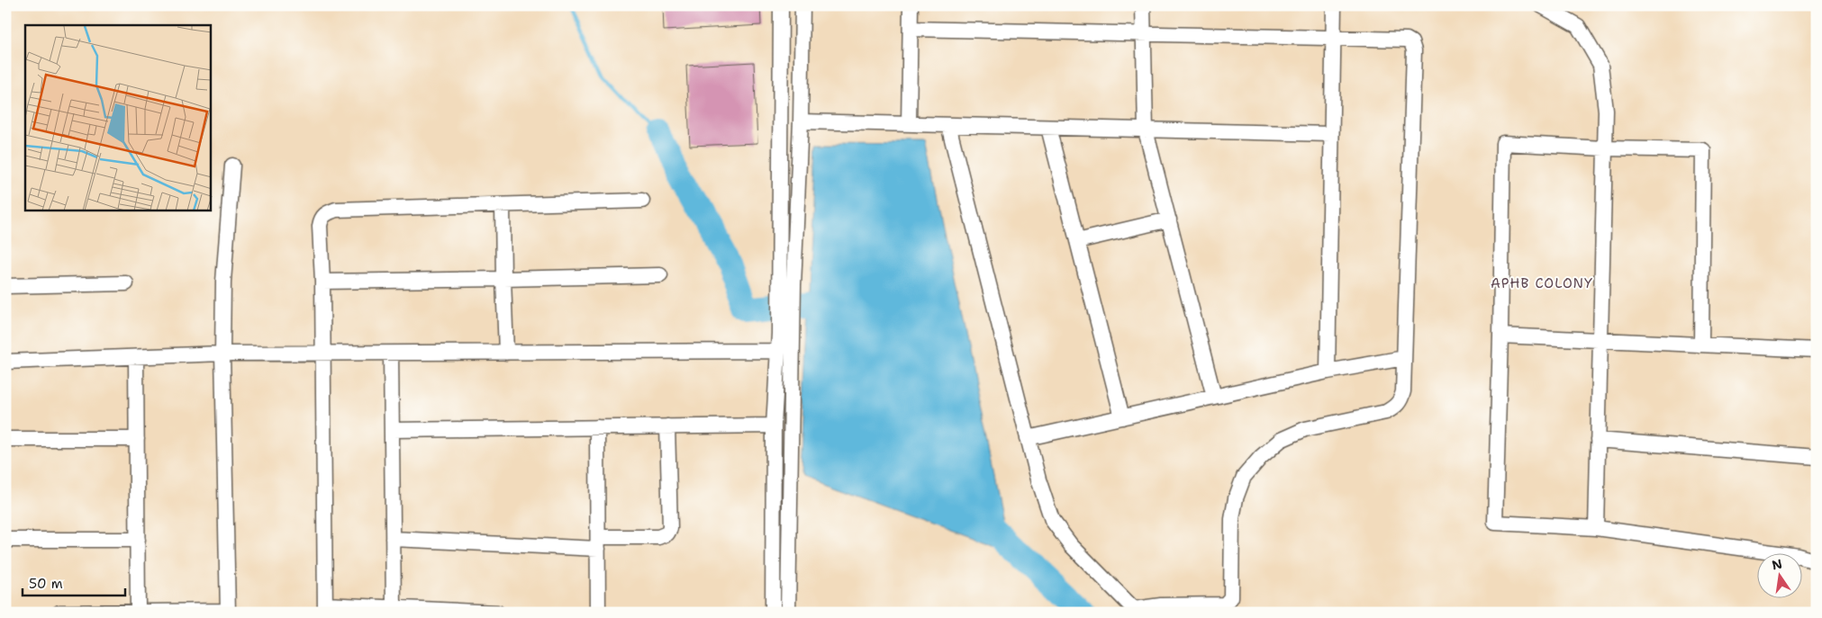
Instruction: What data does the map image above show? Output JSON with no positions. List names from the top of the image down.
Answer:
{
  "districts": ["APHB COLONY"],
  "scale_bar": "50 m",
  "north": "top"
}
